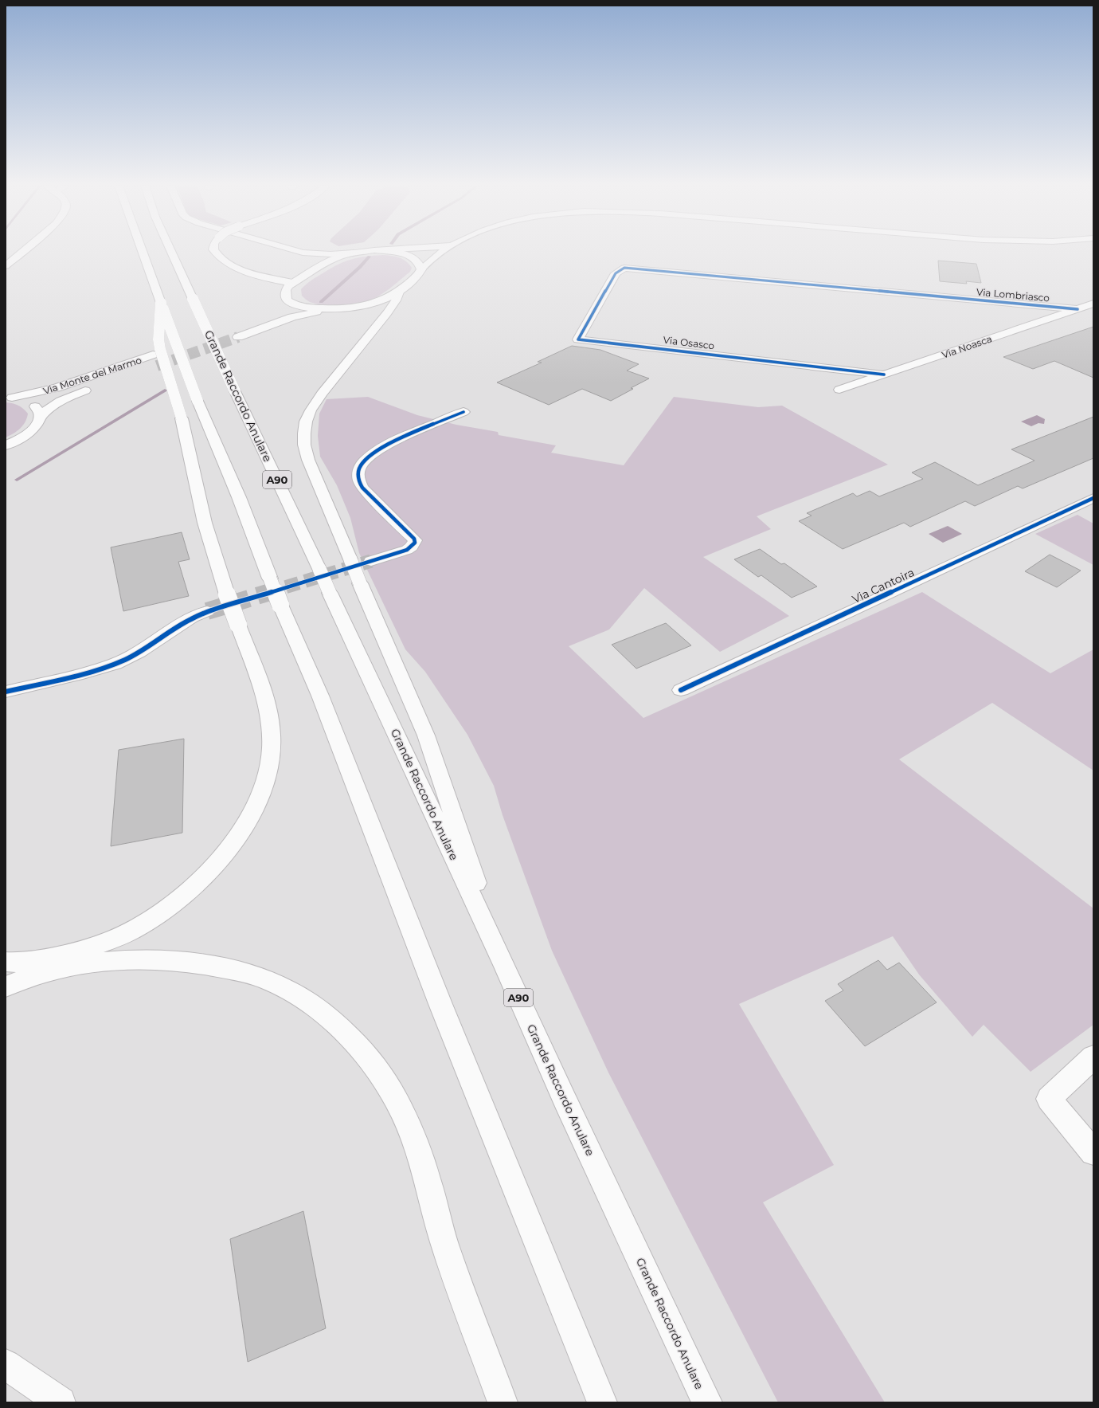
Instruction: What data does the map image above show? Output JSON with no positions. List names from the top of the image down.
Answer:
{
  "streets": {
    "main road": [
      "Via Lombriasco",
      "Via Osasco",
      "Via Noasca",
      "Via Monte del Marmo",
      "Grande Raccordo Anulare",
      "A90",
      "Via Cantoira"
    ]
  },
  "crossings": [
    ["Via Lombriasco", "Via Osasco"],
    ["Via Lombriasco", "Via Noasca"],
    ["Via Osasco", "Via Noasca"]
  ]
}
